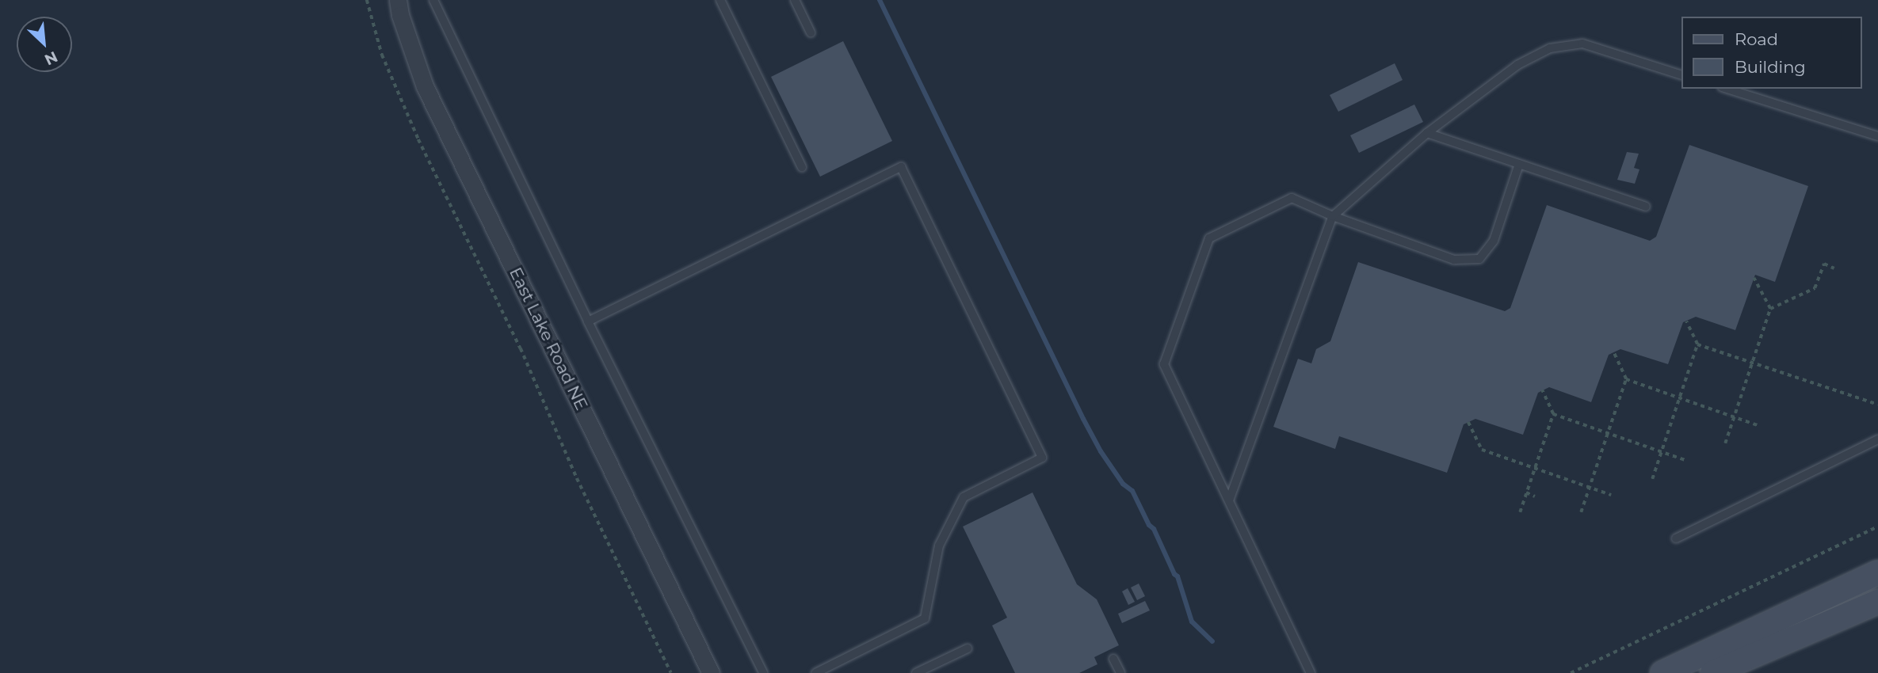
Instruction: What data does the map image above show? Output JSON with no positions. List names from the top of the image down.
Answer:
{
  "streets": {
    "street": ["East Lake Road NE"]
  },
  "legend": ["Road", "Building"],
  "north": "bottom right"
}
